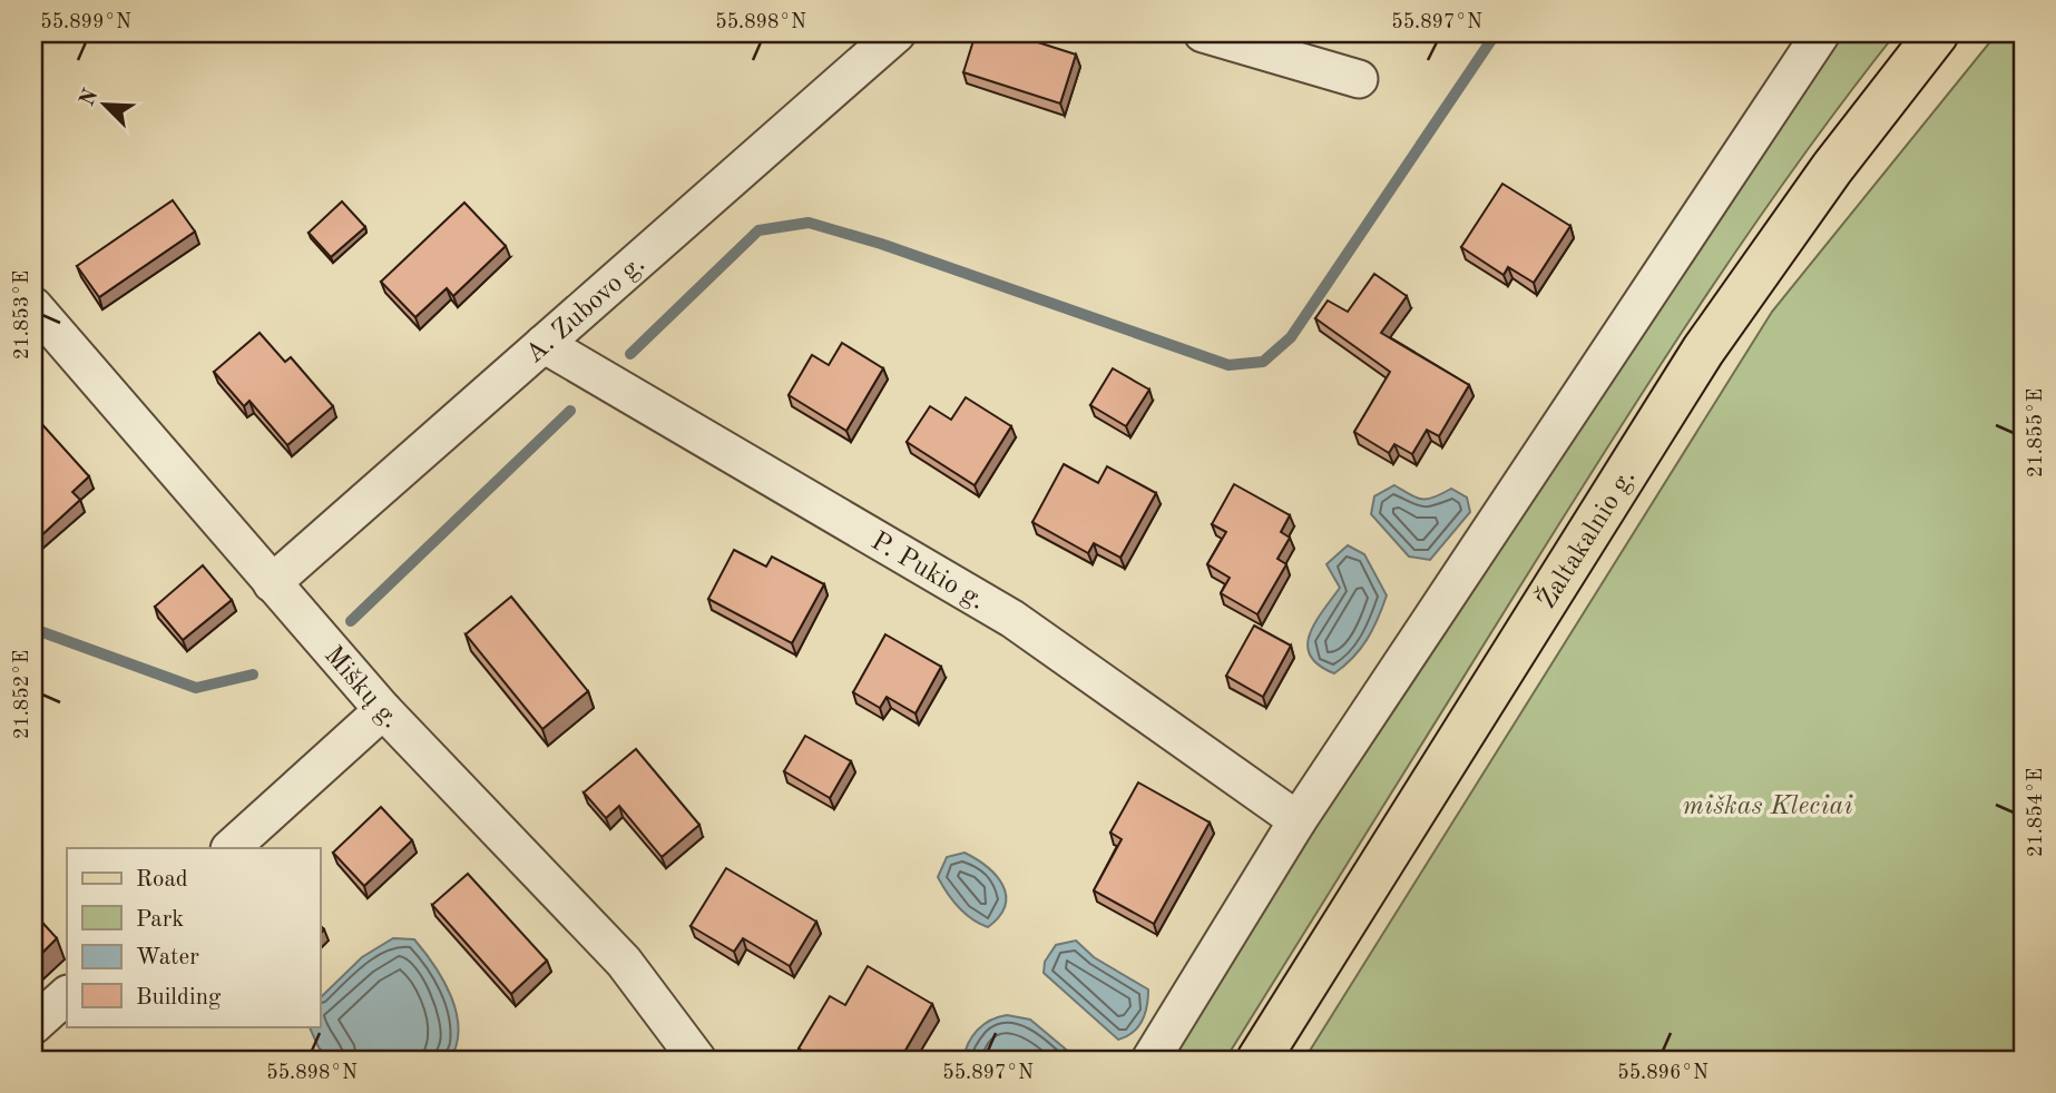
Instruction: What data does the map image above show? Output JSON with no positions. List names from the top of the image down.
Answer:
{
  "streets": {
    "main road": ["Žaltakalnio g."],
    "street": ["A. Zubovo g.", "P. Pukio g.", "Miškų g."]
  },
  "crossings": [
    ["A. Zubovo g.", "P. Pukio g."],
    ["A. Zubovo g.", "Miškų g."]
  ],
  "parks": ["miškas Kleciai"],
  "legend": [
    "Road",
    "Park",
    "Water",
    "Building"
  ],
  "north": "top left",
  "coordinates": [
    "55.899°N",
    "55.898°N",
    "55.897°N",
    "21.853°E",
    "21.855°E",
    "21.852°E",
    "21.854°E",
    "55.896°N"
  ]
}
